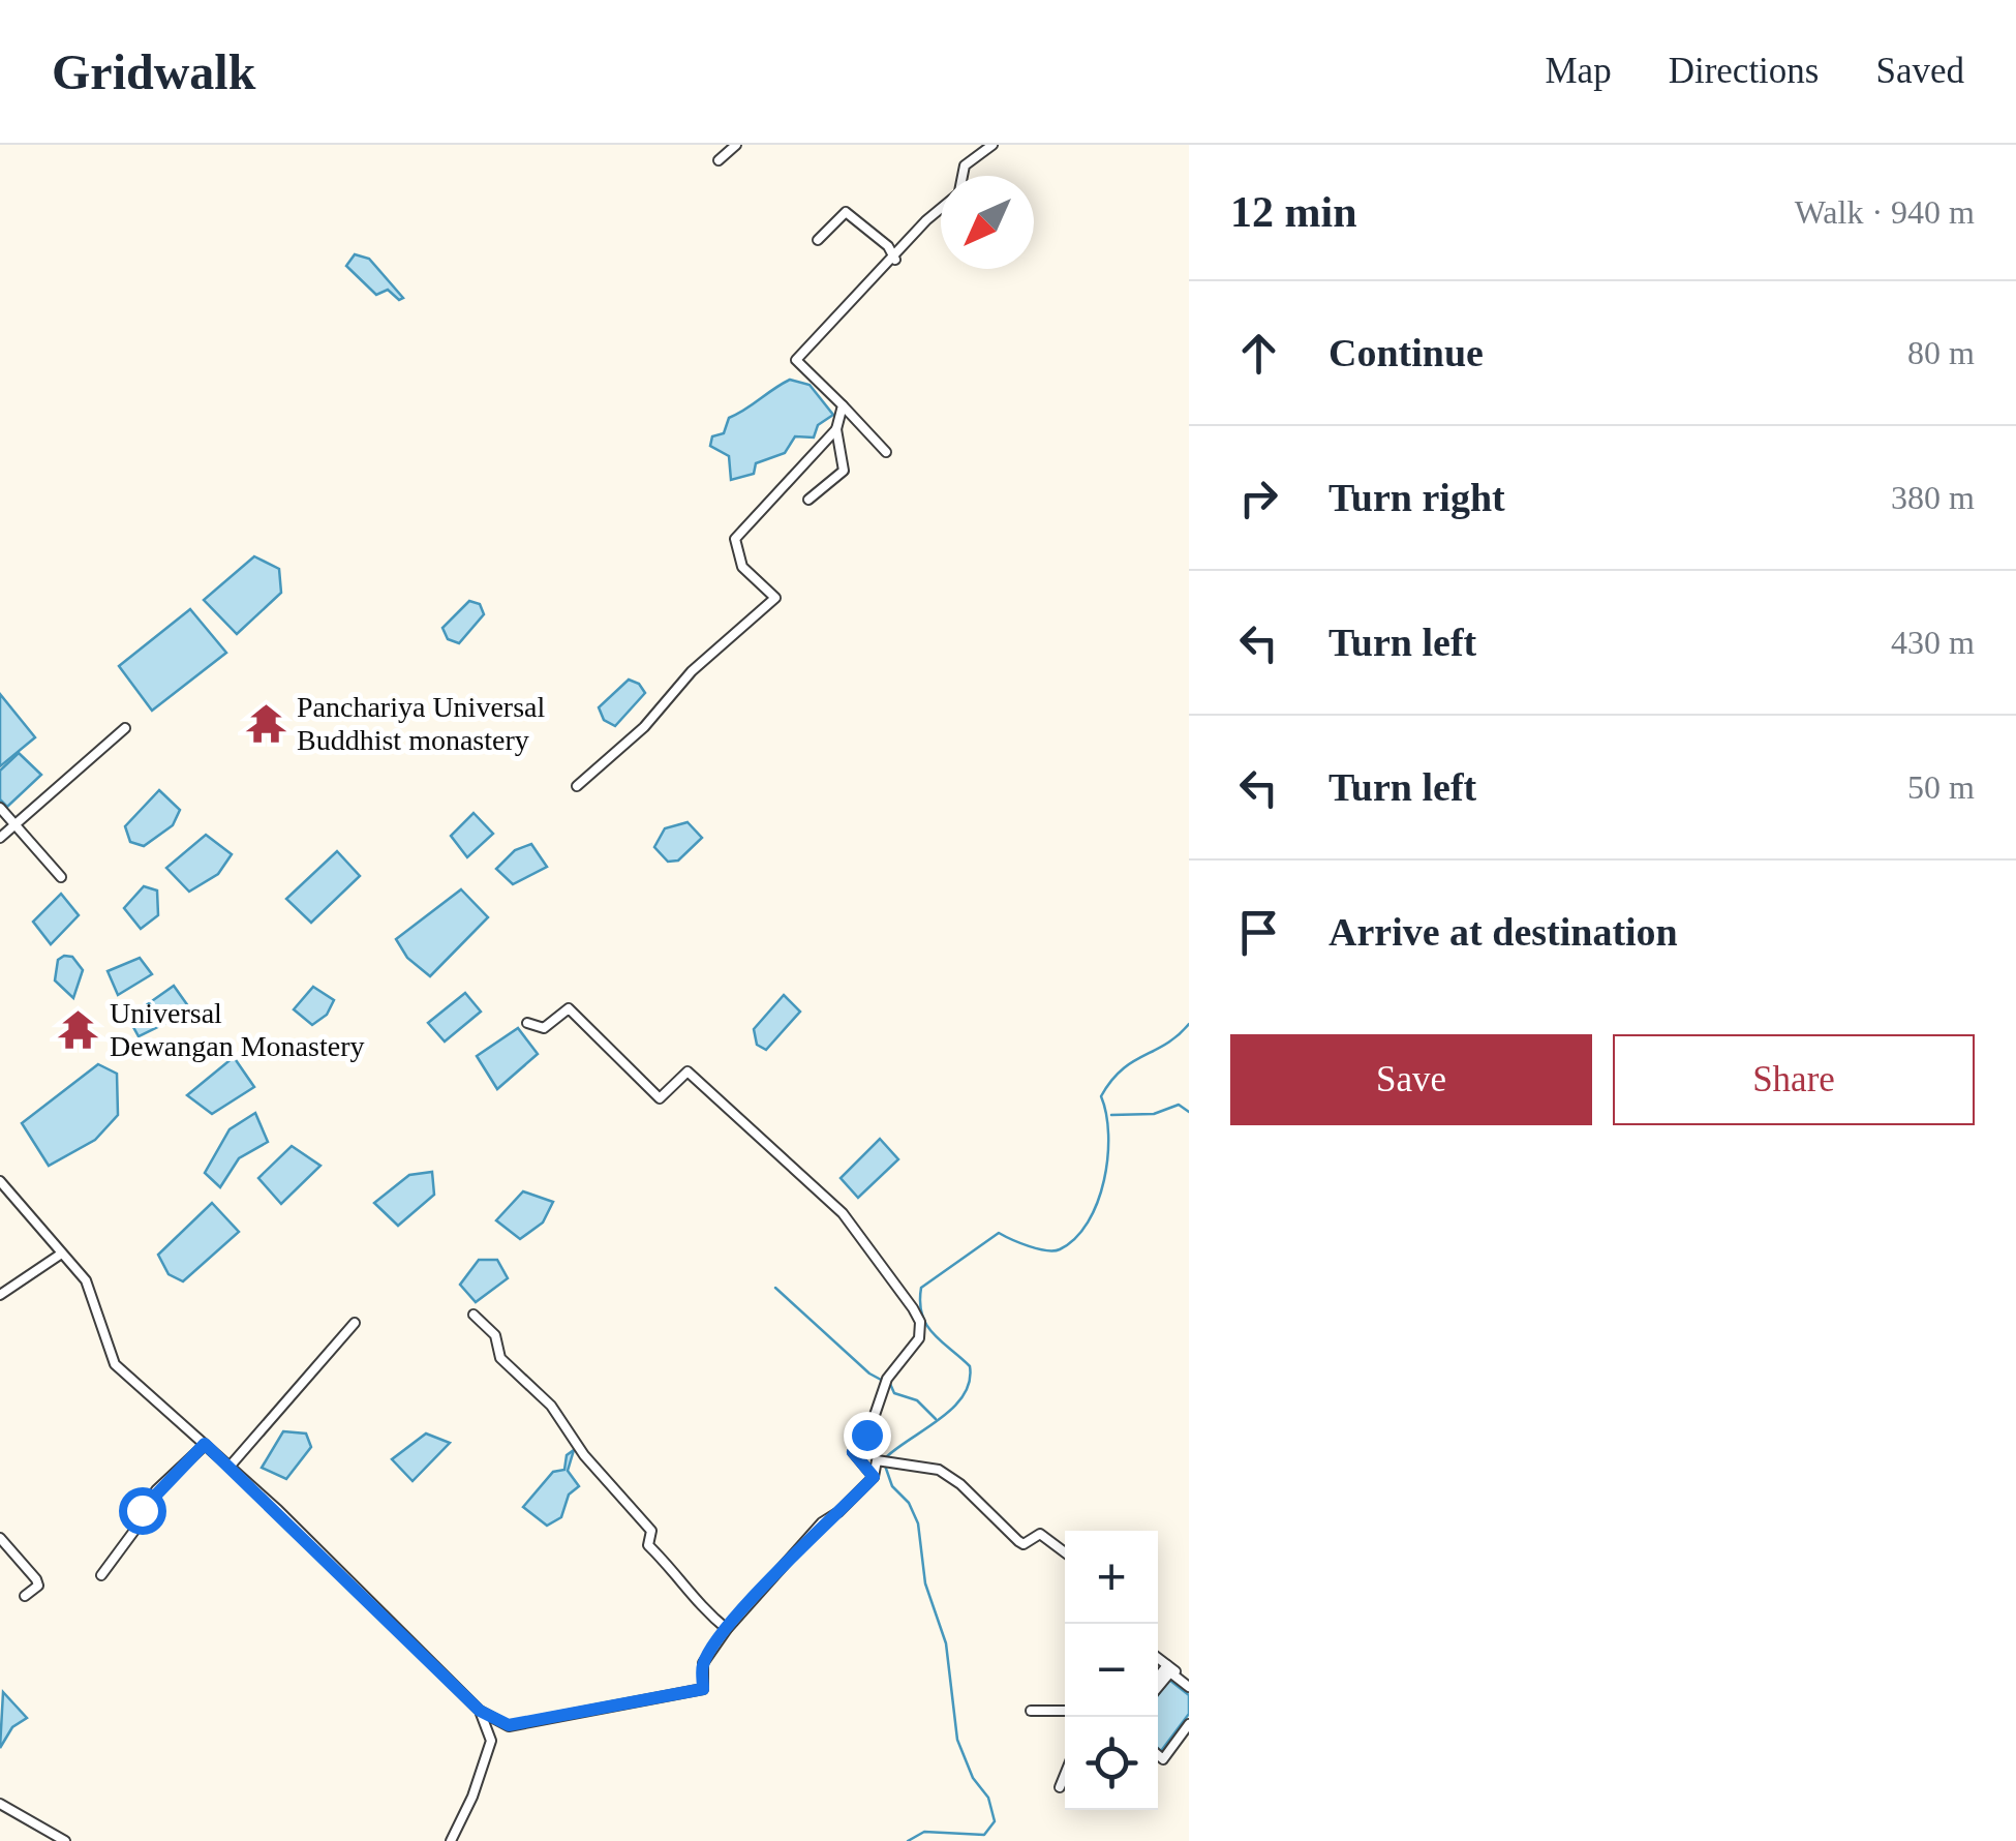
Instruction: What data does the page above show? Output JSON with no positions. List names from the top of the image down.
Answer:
{
  "places": {
    "temple": ["Panchariya Universal Buddhist monastery", "Universal Dewangan Monastery"]
  },
  "north": "bottom left",
  "page": {
    "header": "Gridwalk",
    "nav": ["Map", "Directions", "Saved"],
    "heading": ["12 min", "Walk · 940 m"],
    "list": [
      ["Continue", "80 m"],
      ["Turn right", "380 m"],
      ["Turn left", "430 m"],
      ["Turn left", "50 m"],
      "Arrive at destination"
    ],
    "buttons": ["Save", "Share"],
    "map_buttons": ["+", "−"]
  }
}
